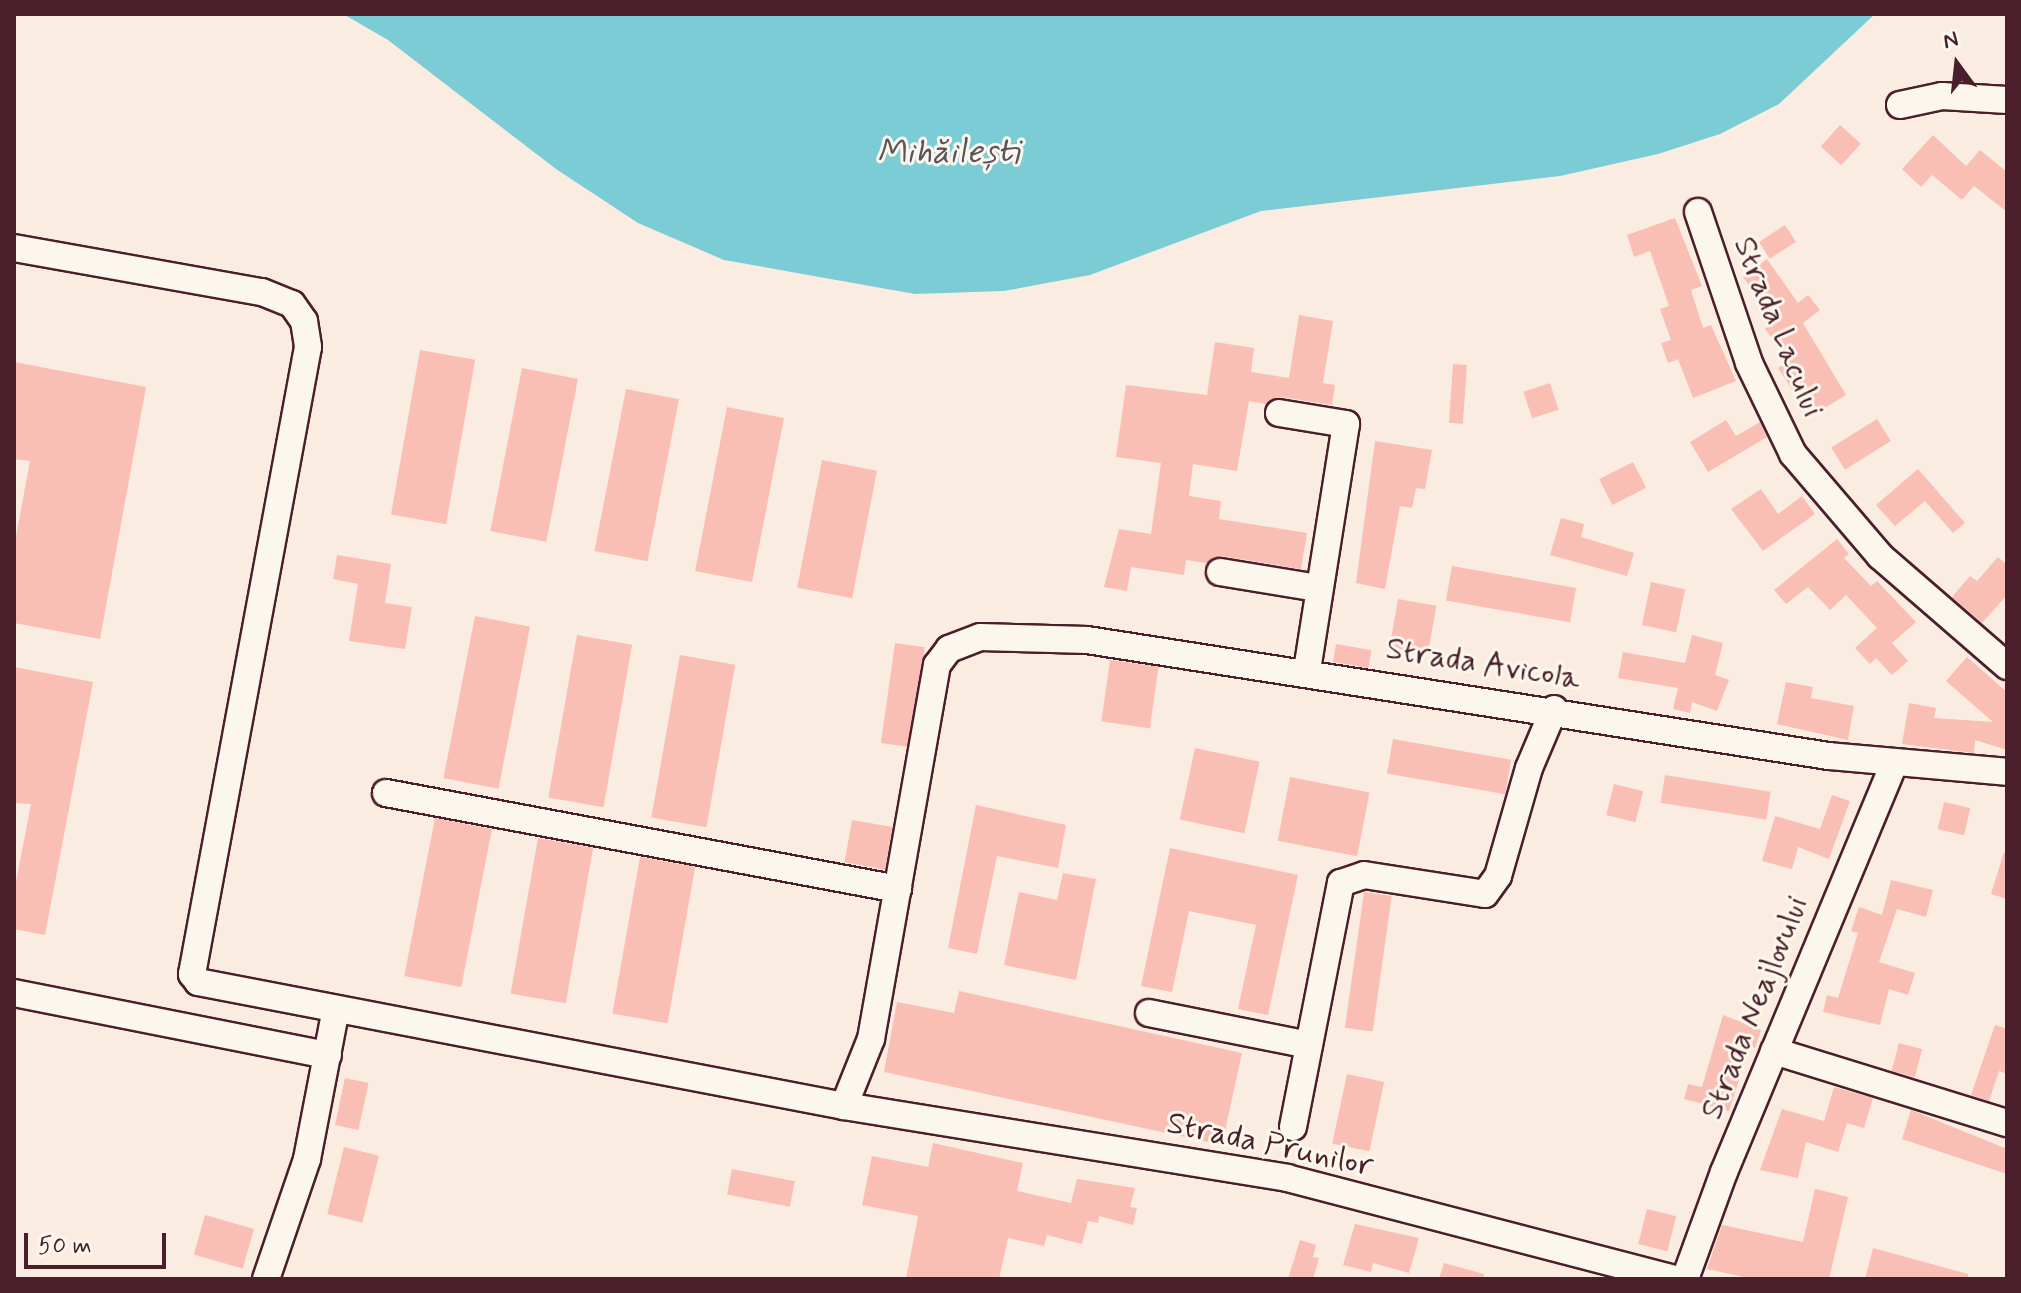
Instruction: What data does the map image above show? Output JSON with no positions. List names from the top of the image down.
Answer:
{
  "streets": {
    "street": [
      "Strada Lacului",
      "Strada Avicola",
      "Strada Neajlovului",
      "Strada Prunilor"
    ]
  },
  "crossings": [
    ["Strada Avicola", "Strada Neajlovului"]
  ],
  "water": ["Mihăilești"],
  "scale_bar": "50 m",
  "north": "top"
}
